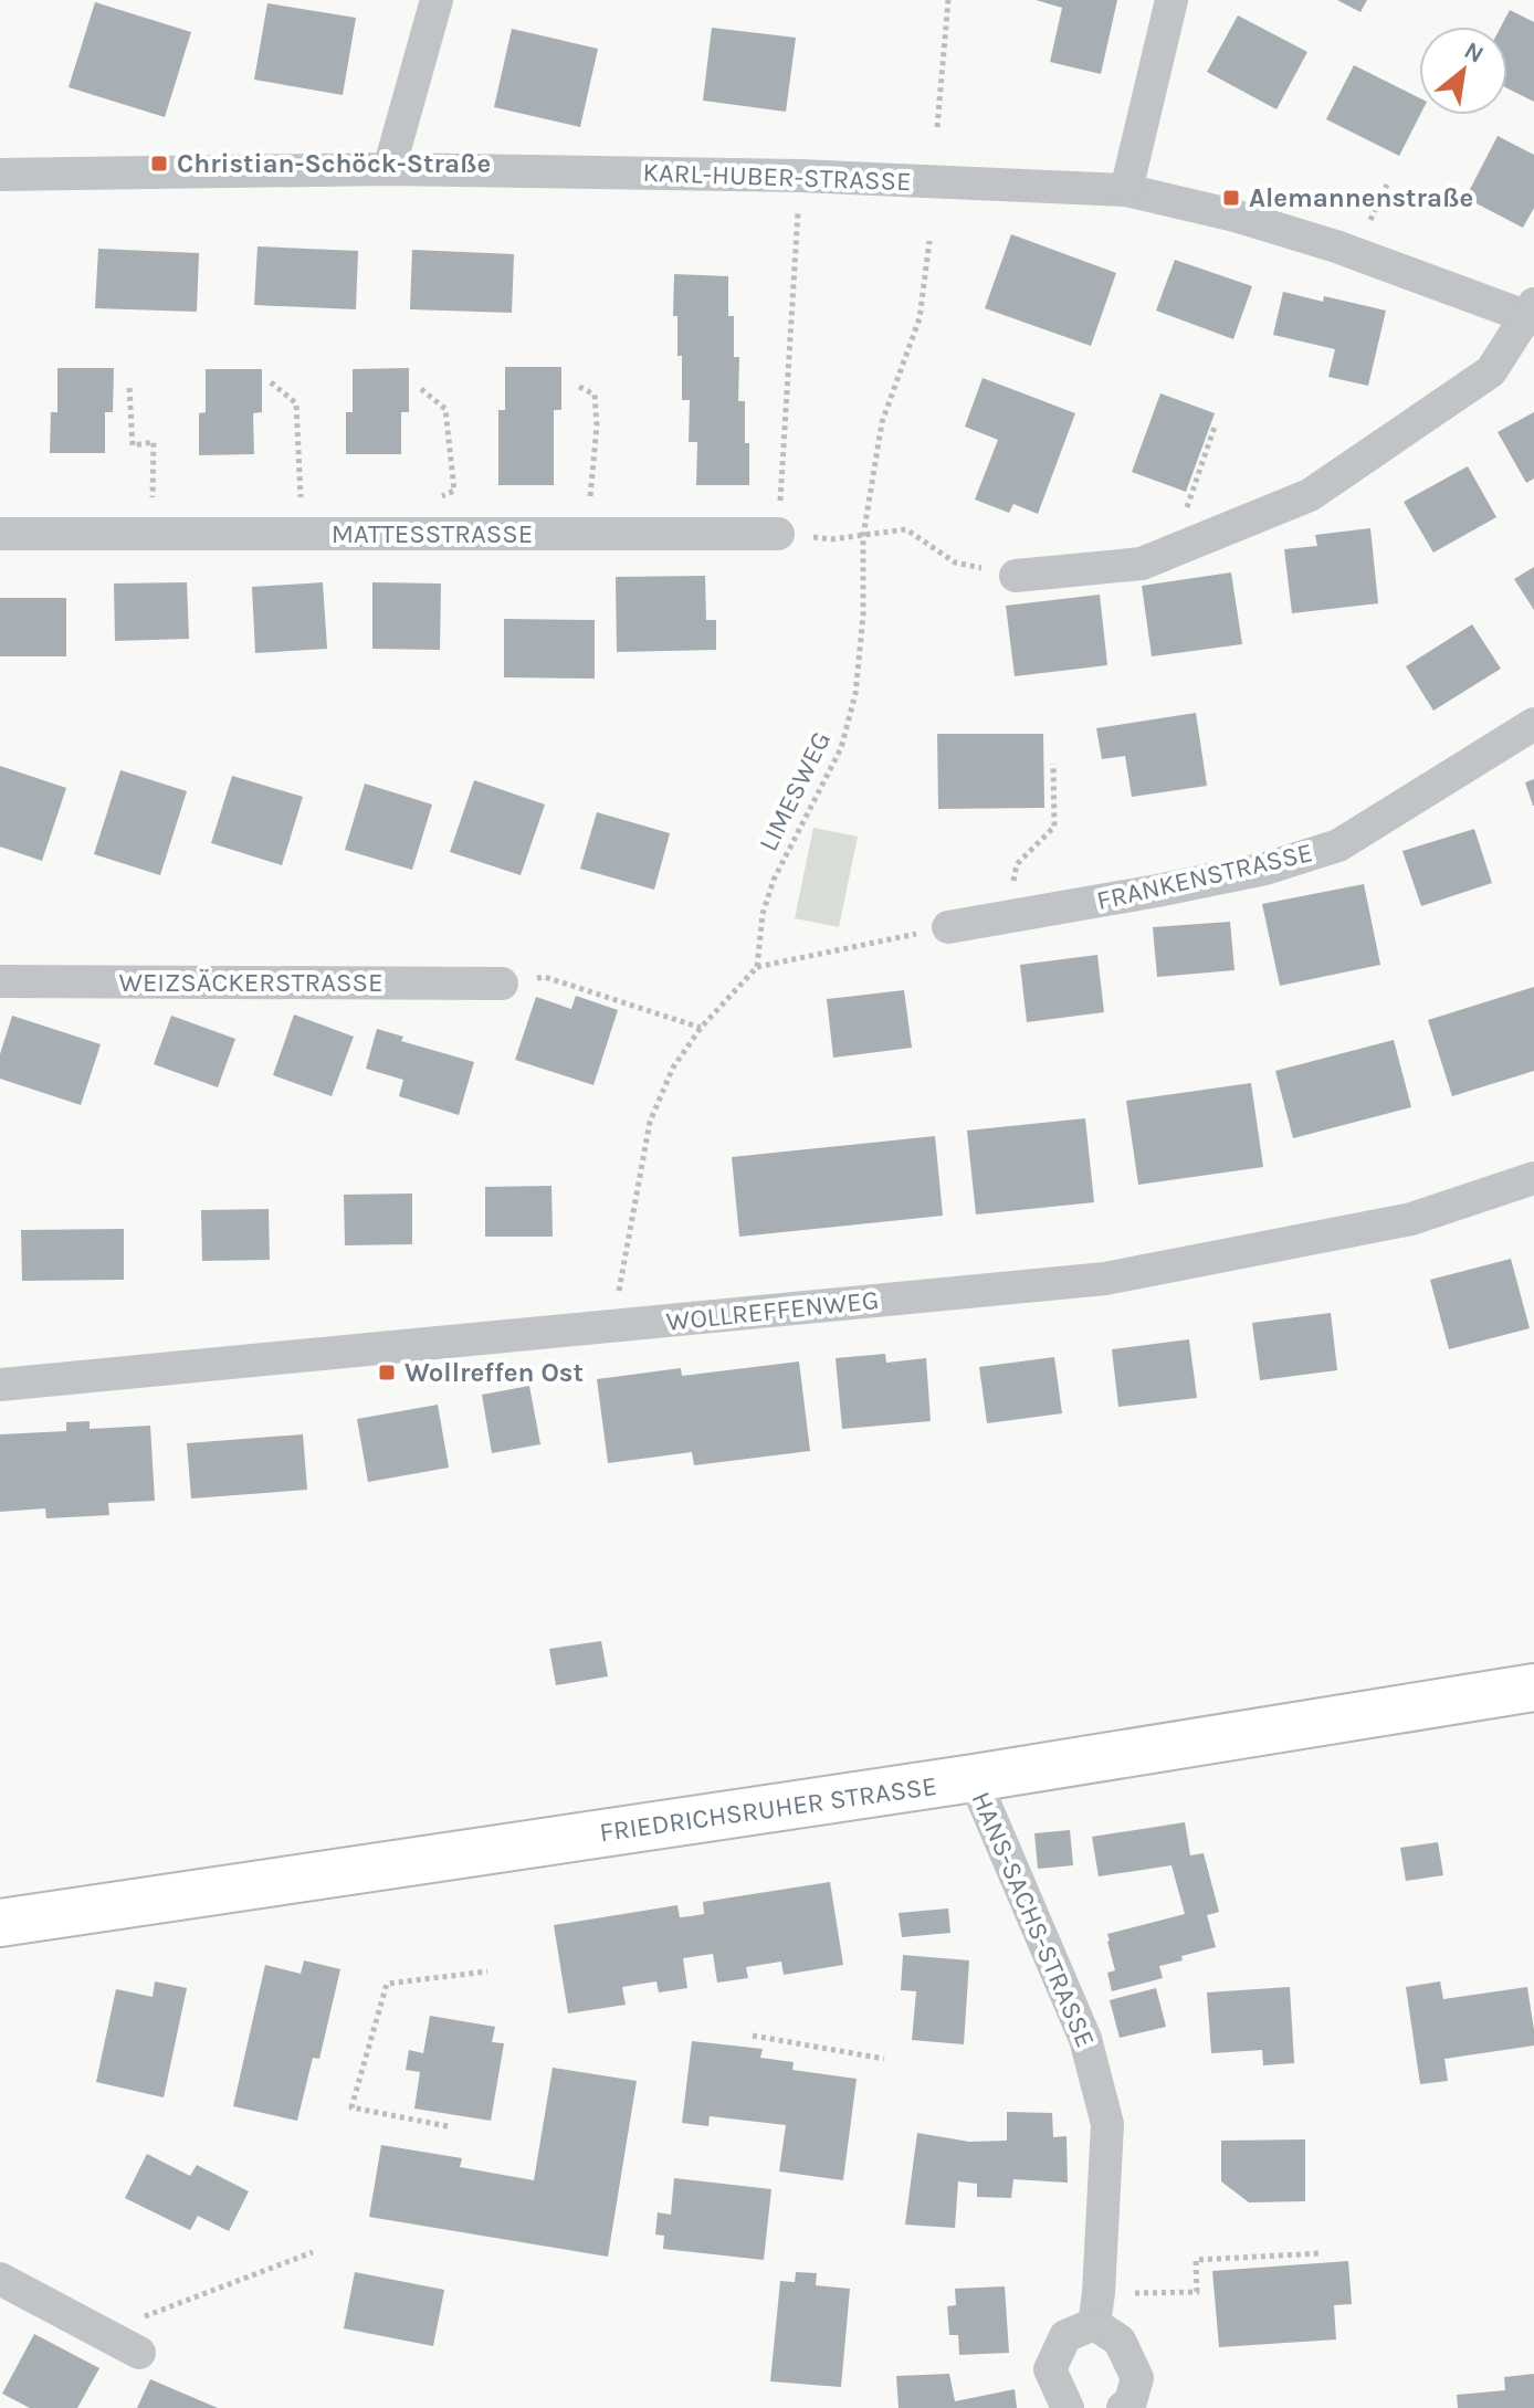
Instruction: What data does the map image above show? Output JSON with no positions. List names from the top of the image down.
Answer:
{
  "streets": {
    "main road": ["FRIEDRICHSRUHER STRASSE"],
    "street": [
      "KARL-HUBER-STRASSE",
      "MATTESSTRASSE",
      "FRANKENSTRASSE",
      "WEIZSÄCKERSTRASSE",
      "WOLLREFFENWEG",
      "HANS-SACHS-STRASSE"
    ],
    "path": ["LIMESWEG"]
  },
  "crossings": [
    ["FRIEDRICHSRUHER STRASSE", "HANS-SACHS-STRASSE"]
  ],
  "places": {
    "transit": ["Christian-Schöck-Straße", "Alemannenstraße", "Wollreffen Ost"]
  },
  "north": "top right"
}
